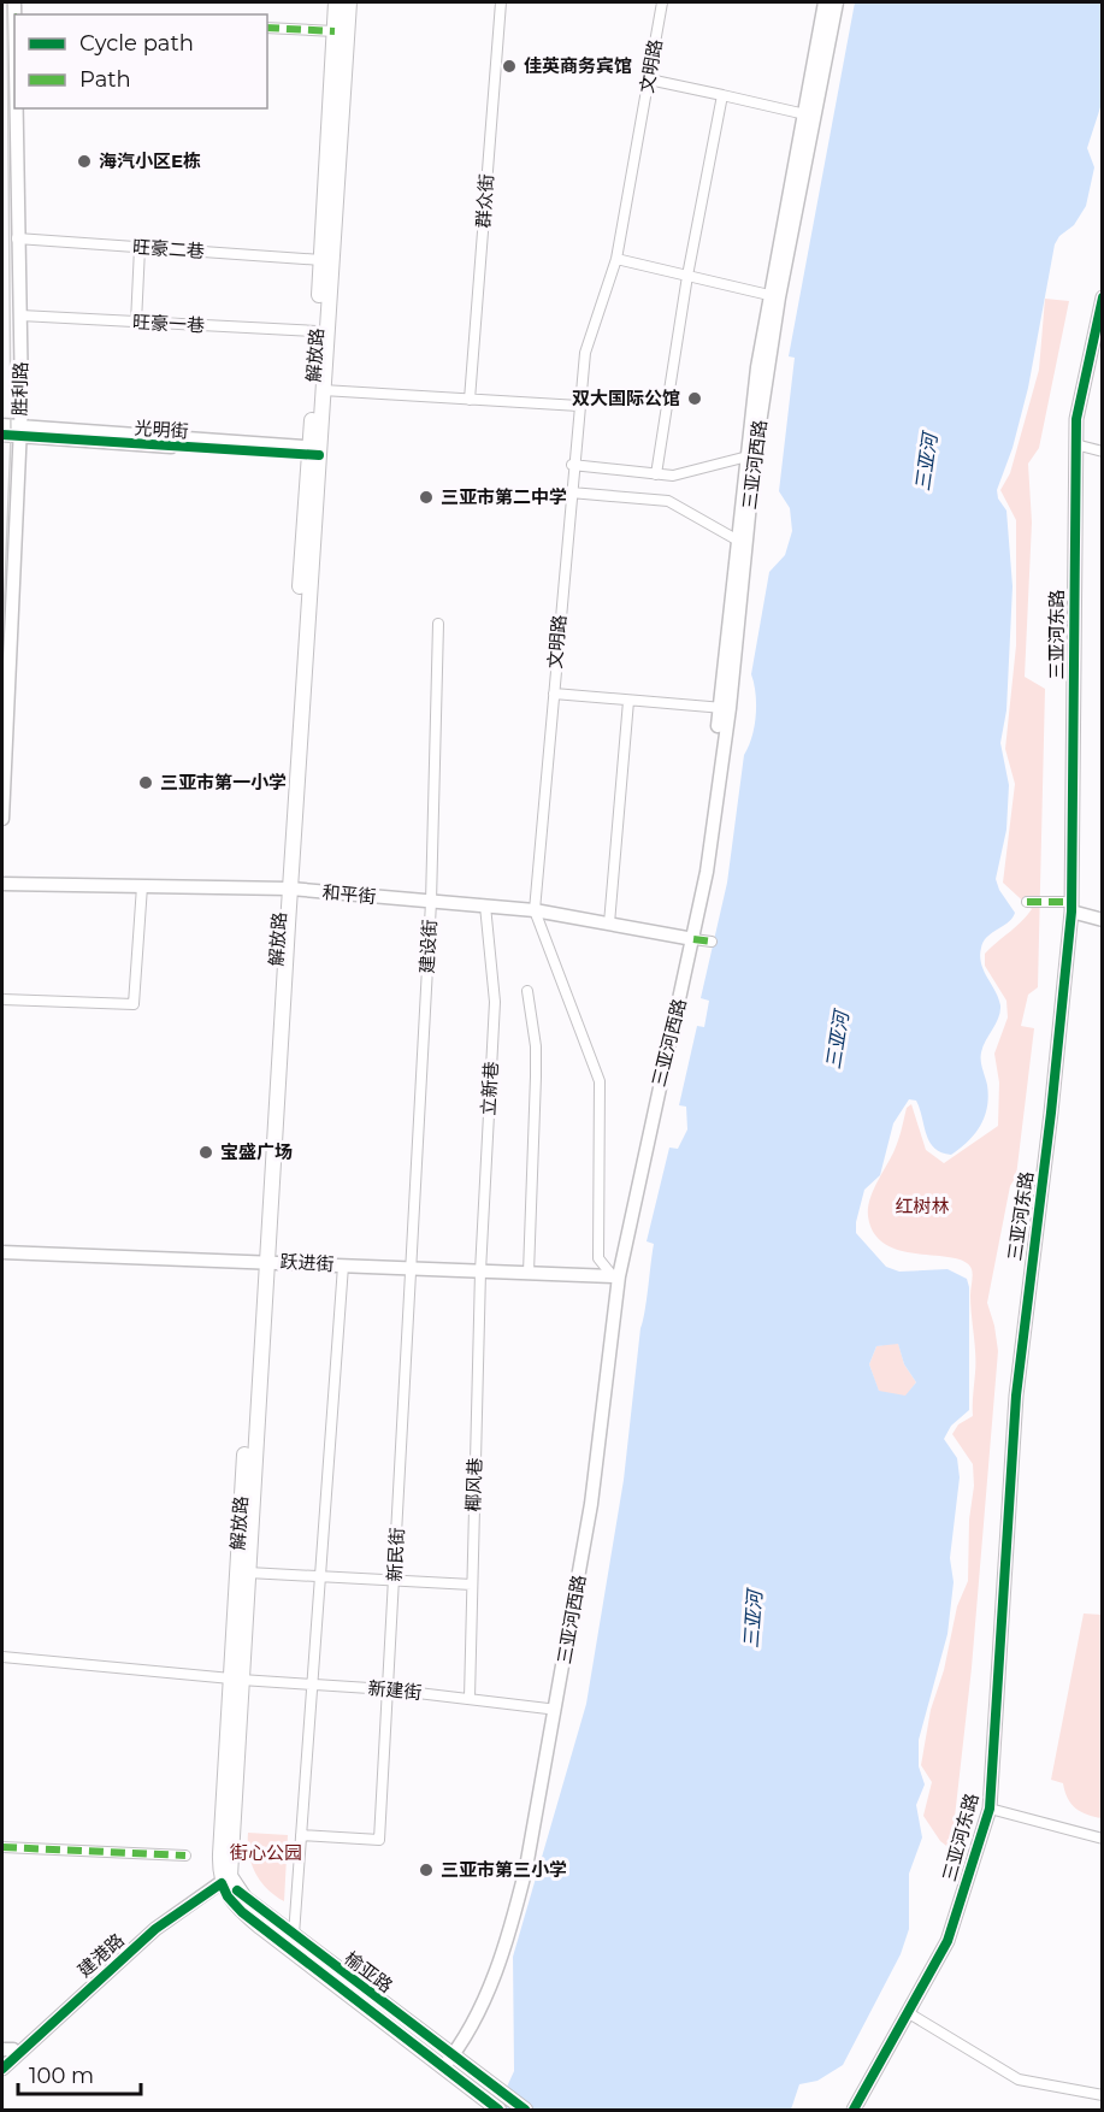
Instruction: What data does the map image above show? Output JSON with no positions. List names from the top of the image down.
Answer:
{
  "streets": {
    "main road": [
      "解放路",
      "胜利路",
      "光明街",
      "三亚河西路",
      "三亚河东路",
      "和平街",
      "跃进街",
      "建港路",
      "榆亚路"
    ],
    "street": [
      "文明路",
      "群众街",
      "旺豪二巷",
      "旺豪一巷",
      "建设街",
      "立新巷",
      "椰风巷",
      "新民街",
      "新建街"
    ]
  },
  "crossings": [
    ["文明路", "三亚河西路"],
    ["文明路", "和平街"],
    ["文明路", "跃进街"],
    ["旺豪二巷", "解放路"],
    ["旺豪二巷", "胜利路"],
    ["旺豪一巷", "解放路"],
    ["旺豪一巷", "胜利路"],
    ["解放路", "光明街"],
    ["解放路", "和平街"],
    ["解放路", "跃进街"],
    ["解放路", "新建街"],
    ["解放路", "建港路"],
    ["解放路", "榆亚路"],
    ["胜利路", "光明街"],
    ["三亚河西路", "和平街"],
    ["三亚河西路", "跃进街"],
    ["三亚河西路", "新建街"],
    ["三亚河西路", "榆亚路"],
    ["和平街", "建设街"],
    ["和平街", "立新巷"],
    ["建设街", "跃进街"],
    ["建设街", "新民街"],
    ["立新巷", "跃进街"],
    ["立新巷", "椰风巷"],
    ["跃进街", "椰风巷"],
    ["跃进街", "新民街"],
    ["椰风巷", "新建街"],
    ["新民街", "新建街"],
    ["建港路", "榆亚路"]
  ],
  "water": ["三亚河"],
  "parks": ["红树林", "街心公园"],
  "places": [
    "佳英商务宾馆",
    "海汽小区E栋",
    "双大国际公馆",
    "三亚市第二中学",
    "三亚市第一小学",
    "宝盛广场",
    "三亚市第三小学"
  ],
  "legend": ["Cycle path", "Path"],
  "scale_bar": "100 m"
}
